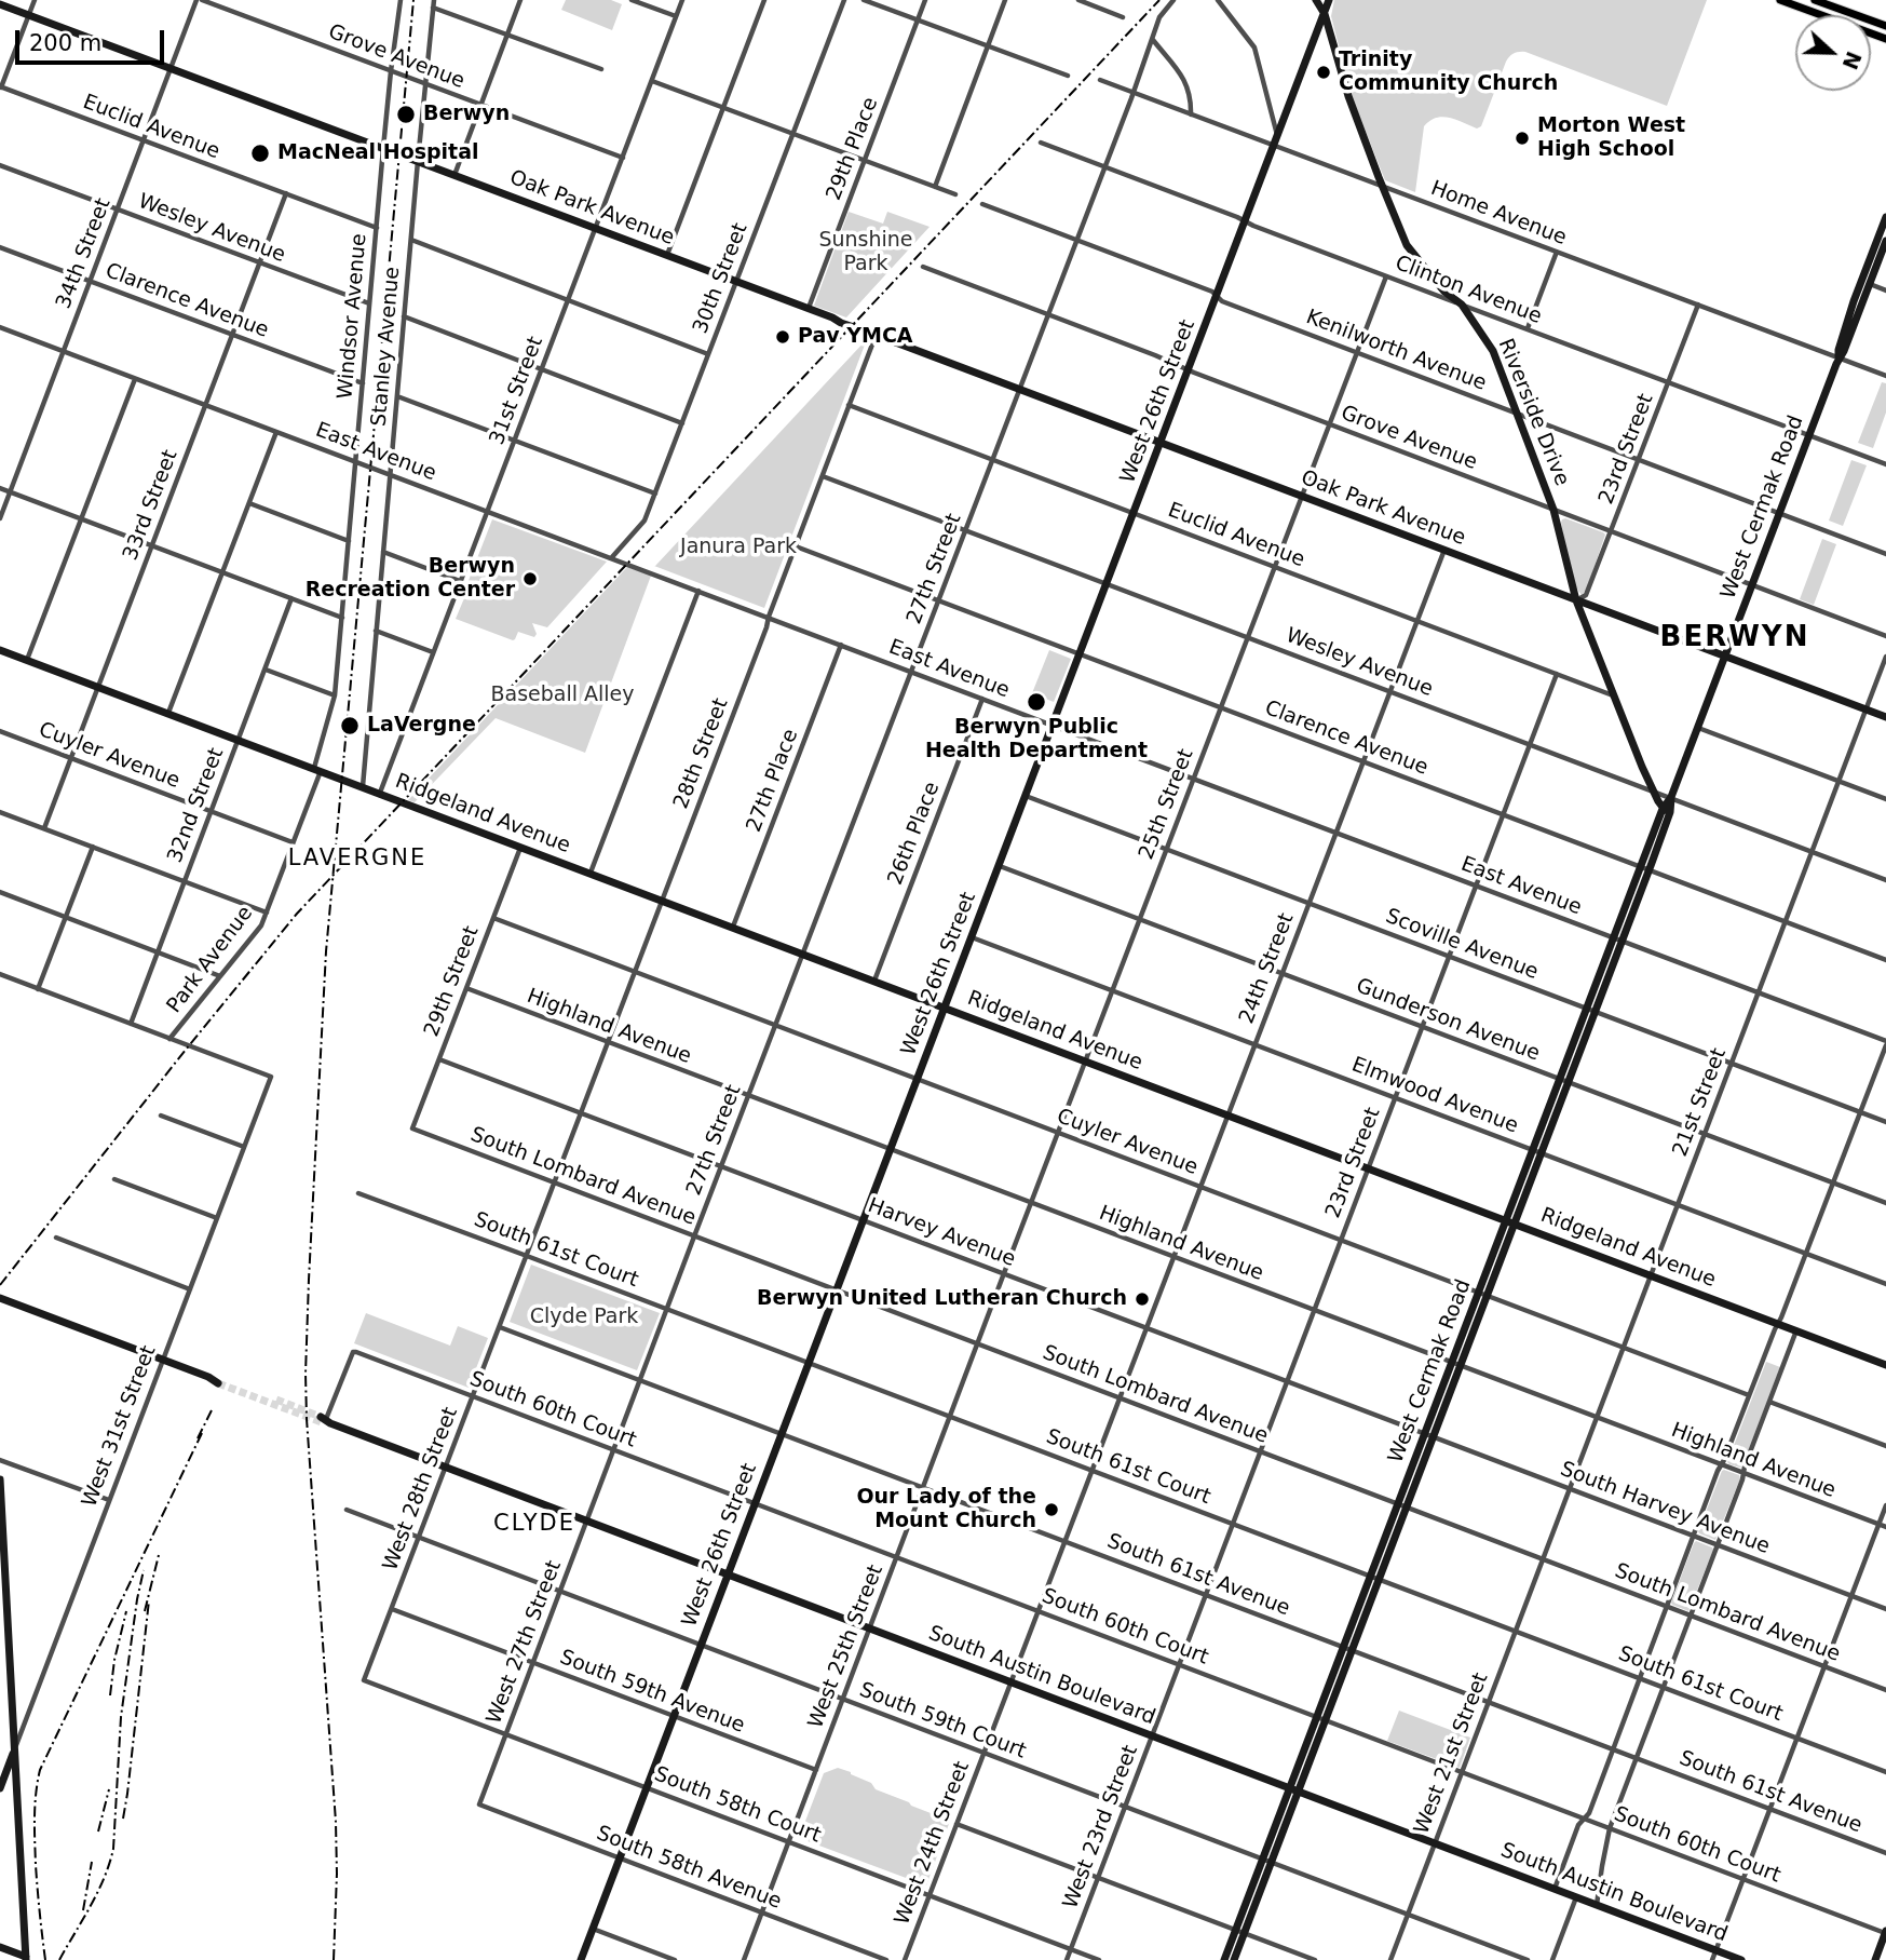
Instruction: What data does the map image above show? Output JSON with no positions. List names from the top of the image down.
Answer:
{
  "streets": {
    "street": [
      "Grove Avenue",
      "Euclid Avenue",
      "29th Place",
      "Oak Park Avenue",
      "Home Avenue",
      "Wesley Avenue",
      "34th Street",
      "30th Street",
      "Clinton Avenue",
      "Clarence Avenue",
      "Windsor Avenue",
      "Stanley Avenue",
      "Kenilworth Avenue",
      "31st Street",
      "West 26th Street",
      "Riverside Drive",
      "23rd Street",
      "East Avenue",
      "33rd Street",
      "West Cermak Road",
      "27th Street",
      "28th Street",
      "Cuyler Avenue",
      "27th Place",
      "25th Street",
      "32nd Street",
      "Ridgeland Avenue",
      "26th Place",
      "Scoville Avenue",
      "Park Avenue",
      "24th Street",
      "29th Street",
      "Gunderson Avenue",
      "Highland Avenue",
      "Elmwood Avenue",
      "21st Street",
      "South Lombard Avenue",
      "Harvey Avenue",
      "South 61st Court",
      "South 60th Court",
      "West 31st Street",
      "West 28th Street",
      "South Harvey Avenue",
      "South 61st Avenue",
      "West 27th Street",
      "West 25th Street",
      "South Austin Boulevard",
      "South 59th Avenue",
      "South 59th Court",
      "West 21st Street",
      "South 58th Court",
      "West 23rd Street",
      "West 24th Street",
      "South 58th Avenue"
    ]
  },
  "crossings": [
    ["Grove Avenue", "34th Street"],
    ["Grove Avenue", "Windsor Avenue"],
    ["Grove Avenue", "Stanley Avenue"],
    ["Grove Avenue", "31st Street"],
    ["Grove Avenue", "West 26th Street"],
    ["Grove Avenue", "Riverside Drive"],
    ["Grove Avenue", "23rd Street"],
    ["Grove Avenue", "West Cermak Road"],
    ["Grove Avenue", "27th Street"],
    ["Grove Avenue", "25th Street"],
    ["Euclid Avenue", "34th Street"],
    ["Euclid Avenue", "Windsor Avenue"],
    ["Euclid Avenue", "West 26th Street"],
    ["Euclid Avenue", "Riverside Drive"],
    ["Euclid Avenue", "23rd Street"],
    ["Euclid Avenue", "33rd Street"],
    ["Euclid Avenue", "27th Street"],
    ["Euclid Avenue", "28th Street"],
    ["Euclid Avenue", "25th Street"],
    ["Euclid Avenue", "24th Street"],
    ["29th Place", "Oak Park Avenue"],
    ["Oak Park Avenue", "34th Street"],
    ["Oak Park Avenue", "30th Street"],
    ["Oak Park Avenue", "Windsor Avenue"],
    ["Oak Park Avenue", "Stanley Avenue"],
    ["Oak Park Avenue", "31st Street"],
    ["Oak Park Avenue", "West 26th Street"],
    ["Oak Park Avenue", "Riverside Drive"],
    ["Oak Park Avenue", "23rd Street"],
    ["Oak Park Avenue", "West Cermak Road"],
    ["Oak Park Avenue", "27th Street"],
    ["Oak Park Avenue", "28th Street"],
    ["Oak Park Avenue", "25th Street"],
    ["Oak Park Avenue", "24th Street"],
    ["Oak Park Avenue", "21st Street"],
    ["Home Avenue", "West 26th Street"],
    ["Home Avenue", "Riverside Drive"],
    ["Home Avenue", "23rd Street"],
    ["Home Avenue", "West Cermak Road"],
    ["Home Avenue", "27th Street"],
    ["Wesley Avenue", "34th Street"],
    ["Wesley Avenue", "Windsor Avenue"],
    ["Wesley Avenue", "West 26th Street"],
    ["Wesley Avenue", "Riverside Drive"],
    ["Wesley Avenue", "23rd Street"],
    ["Wesley Avenue", "33rd Street"],
    ["Wesley Avenue", "West Cermak Road"],
    ["Wesley Avenue", "27th Street"],
    ["Wesley Avenue", "28th Street"],
    ["Wesley Avenue", "25th Street"],
    ["Wesley Avenue", "24th Street"],
    ["Wesley Avenue", "21st Street"],
    ["34th Street", "Clarence Avenue"],
    ["34th Street", "East Avenue"],
    ["30th Street", "East Avenue"],
    ["Clinton Avenue", "West 26th Street"],
    ["Clinton Avenue", "Riverside Drive"],
    ["Clinton Avenue", "23rd Street"],
    ["Clinton Avenue", "West Cermak Road"],
    ["Clinton Avenue", "27th Street"],
    ["Clinton Avenue", "25th Street"],
    ["Clarence Avenue", "Windsor Avenue"],
    ["Clarence Avenue", "West 26th Street"],
    ["Clarence Avenue", "23rd Street"],
    ["Clarence Avenue", "33rd Street"],
    ["Clarence Avenue", "West Cermak Road"],
    ["Clarence Avenue", "27th Street"],
    ["Clarence Avenue", "28th Street"],
    ["Clarence Avenue", "25th Street"],
    ["Clarence Avenue", "24th Street"],
    ["Clarence Avenue", "21st Street"],
    ["Windsor Avenue", "East Avenue"],
    ["Windsor Avenue", "Ridgeland Avenue"],
    ["Windsor Avenue", "Park Avenue"],
    ["Stanley Avenue", "East Avenue"],
    ["Stanley Avenue", "Ridgeland Avenue"],
    ["Kenilworth Avenue", "West 26th Street"],
    ["Kenilworth Avenue", "Riverside Drive"],
    ["Kenilworth Avenue", "23rd Street"],
    ["Kenilworth Avenue", "West Cermak Road"],
    ["Kenilworth Avenue", "27th Street"],
    ["Kenilworth Avenue", "25th Street"],
    ["31st Street", "East Avenue"],
    ["31st Street", "Ridgeland Avenue"],
    ["West 26th Street", "Riverside Drive"],
    ["West 26th Street", "East Avenue"],
    ["West 26th Street", "Cuyler Avenue"],
    ["West 26th Street", "Ridgeland Avenue"],
    ["West 26th Street", "Scoville Avenue"],
    ["West 26th Street", "Gunderson Avenue"],
    ["West 26th Street", "Highland Avenue"],
    ["West 26th Street", "Elmwood Avenue"],
    ["West 26th Street", "South Lombard Avenue"],
    ["West 26th Street", "Harvey Avenue"],
    ["West 26th Street", "South 61st Court"],
    ["West 26th Street", "South 60th Court"],
    ["West 26th Street", "South 61st Avenue"],
    ["West 26th Street", "South Austin Boulevard"],
    ["West 26th Street", "South 59th Avenue"],
    ["West 26th Street", "South 59th Court"],
    ["West 26th Street", "South 58th Court"],
    ["West 26th Street", "South 58th Avenue"],
    ["Riverside Drive", "23rd Street"],
    ["Riverside Drive", "West Cermak Road"],
    ["23rd Street", "East Avenue"],
    ["23rd Street", "Cuyler Avenue"],
    ["23rd Street", "Ridgeland Avenue"],
    ["23rd Street", "Scoville Avenue"],
    ["23rd Street", "Gunderson Avenue"],
    ["23rd Street", "Highland Avenue"],
    ["23rd Street", "Elmwood Avenue"],
    ["23rd Street", "South Lombard Avenue"],
    ["23rd Street", "Harvey Avenue"],
    ["23rd Street", "West 23rd Street"],
    ["East Avenue", "33rd Street"],
    ["East Avenue", "West Cermak Road"],
    ["East Avenue", "27th Street"],
    ["East Avenue", "28th Street"],
    ["East Avenue", "27th Place"],
    ["East Avenue", "25th Street"],
    ["East Avenue", "26th Place"],
    ["East Avenue", "24th Street"],
    ["East Avenue", "21st Street"],
    ["33rd Street", "Cuyler Avenue"],
    ["33rd Street", "Ridgeland Avenue"],
    ["West Cermak Road", "Cuyler Avenue"],
    ["West Cermak Road", "Ridgeland Avenue"],
    ["West Cermak Road", "Scoville Avenue"],
    ["West Cermak Road", "Gunderson Avenue"],
    ["West Cermak Road", "Highland Avenue"],
    ["West Cermak Road", "Elmwood Avenue"],
    ["West Cermak Road", "South Lombard Avenue"],
    ["West Cermak Road", "Harvey Avenue"],
    ["West Cermak Road", "South 61st Court"],
    ["West Cermak Road", "South 60th Court"],
    ["West Cermak Road", "South Harvey Avenue"],
    ["West Cermak Road", "South 61st Avenue"],
    ["West Cermak Road", "South Austin Boulevard"],
    ["West Cermak Road", "South 59th Court"],
    ["27th Street", "Cuyler Avenue"],
    ["27th Street", "Ridgeland Avenue"],
    ["27th Street", "Highland Avenue"],
    ["27th Street", "South Lombard Avenue"],
    ["27th Street", "Harvey Avenue"],
    ["27th Street", "West 27th Street"],
    ["28th Street", "Cuyler Avenue"],
    ["28th Street", "Ridgeland Avenue"],
    ["28th Street", "Highland Avenue"],
    ["28th Street", "South Lombard Avenue"],
    ["28th Street", "Harvey Avenue"],
    ["28th Street", "West 28th Street"],
    ["Cuyler Avenue", "25th Street"],
    ["Cuyler Avenue", "32nd Street"],
    ["Cuyler Avenue", "Park Avenue"],
    ["Cuyler Avenue", "24th Street"],
    ["Cuyler Avenue", "29th Street"],
    ["Cuyler Avenue", "21st Street"],
    ["27th Place", "Ridgeland Avenue"],
    ["25th Street", "Ridgeland Avenue"],
    ["25th Street", "Scoville Avenue"],
    ["25th Street", "Gunderson Avenue"],
    ["25th Street", "Highland Avenue"],
    ["25th Street", "Elmwood Avenue"],
    ["25th Street", "South Lombard Avenue"],
    ["25th Street", "Harvey Avenue"],
    ["25th Street", "West 25th Street"],
    ["32nd Street", "Ridgeland Avenue"],
    ["Ridgeland Avenue", "26th Place"],
    ["Ridgeland Avenue", "Park Avenue"],
    ["Ridgeland Avenue", "24th Street"],
    ["Ridgeland Avenue", "29th Street"],
    ["Ridgeland Avenue", "21st Street"],
    ["Scoville Avenue", "24th Street"],
    ["Scoville Avenue", "21st Street"],
    ["Park Avenue", "West 31st Street"],
    ["24th Street", "Gunderson Avenue"],
    ["24th Street", "Highland Avenue"],
    ["24th Street", "Elmwood Avenue"],
    ["24th Street", "South Lombard Avenue"],
    ["24th Street", "Harvey Avenue"],
    ["24th Street", "West 24th Street"],
    ["29th Street", "Highland Avenue"],
    ["29th Street", "South Lombard Avenue"],
    ["29th Street", "Harvey Avenue"],
    ["Gunderson Avenue", "21st Street"],
    ["Highland Avenue", "21st Street"],
    ["Elmwood Avenue", "21st Street"],
    ["21st Street", "South Lombard Avenue"],
    ["21st Street", "South Harvey Avenue"],
    ["21st Street", "West 21st Street"],
    ["South Lombard Avenue", "West 28th Street"],
    ["South Lombard Avenue", "West 27th Street"],
    ["South Lombard Avenue", "West 25th Street"],
    ["South Lombard Avenue", "West 21st Street"],
    ["South Lombard Avenue", "West 23rd Street"],
    ["South Lombard Avenue", "West 24th Street"],
    ["Harvey Avenue", "South Harvey Avenue"],
    ["South 61st Court", "West 28th Street"],
    ["South 61st Court", "West 27th Street"],
    ["South 61st Court", "West 25th Street"],
    ["South 61st Court", "West 21st Street"],
    ["South 61st Court", "West 23rd Street"],
    ["South 61st Court", "West 24th Street"],
    ["South 60th Court", "West 28th Street"],
    ["South 60th Court", "West 27th Street"],
    ["South 60th Court", "West 25th Street"],
    ["South 60th Court", "South Austin Boulevard"],
    ["South 60th Court", "West 21st Street"],
    ["South 60th Court", "West 23rd Street"],
    ["South 60th Court", "West 24th Street"],
    ["West 28th Street", "South 61st Avenue"],
    ["West 28th Street", "South Austin Boulevard"],
    ["West 28th Street", "South 59th Avenue"],
    ["West 28th Street", "South 59th Court"],
    ["West 28th Street", "South 58th Court"],
    ["South 61st Avenue", "West 27th Street"],
    ["South 61st Avenue", "West 25th Street"],
    ["South 61st Avenue", "West 21st Street"],
    ["South 61st Avenue", "West 23rd Street"],
    ["South 61st Avenue", "West 24th Street"],
    ["West 27th Street", "South Austin Boulevard"],
    ["West 27th Street", "South 59th Avenue"],
    ["West 27th Street", "South 59th Court"],
    ["West 27th Street", "South 58th Court"],
    ["West 27th Street", "South 58th Avenue"],
    ["West 25th Street", "South Austin Boulevard"],
    ["West 25th Street", "South 59th Avenue"],
    ["West 25th Street", "South 59th Court"],
    ["West 25th Street", "South 58th Court"],
    ["West 25th Street", "South 58th Avenue"],
    ["South Austin Boulevard", "West 21st Street"],
    ["South Austin Boulevard", "West 23rd Street"],
    ["South Austin Boulevard", "West 24th Street"],
    ["South 59th Court", "West 21st Street"],
    ["South 59th Court", "West 23rd Street"],
    ["South 59th Court", "West 24th Street"],
    ["South 58th Court", "West 23rd Street"],
    ["South 58th Court", "West 24th Street"]
  ],
  "districts": ["BERWYN", "LAVERGNE", "CLYDE"],
  "parks": [
    "Sunshine Park",
    "Janura Park",
    "Baseball Alley",
    "Clyde Park"
  ],
  "places": [
    "Trinity Community Church",
    "Berwyn",
    "Morton West High School",
    "MacNeal Hospital",
    "Pav YMCA",
    "Berwyn Recreation Center",
    "Berwyn Public Health Department",
    "LaVergne",
    "Berwyn United Lutheran Church",
    "Our Lady of the Mount Church"
  ],
  "scale_bar": "200 m",
  "north": "right"
}
